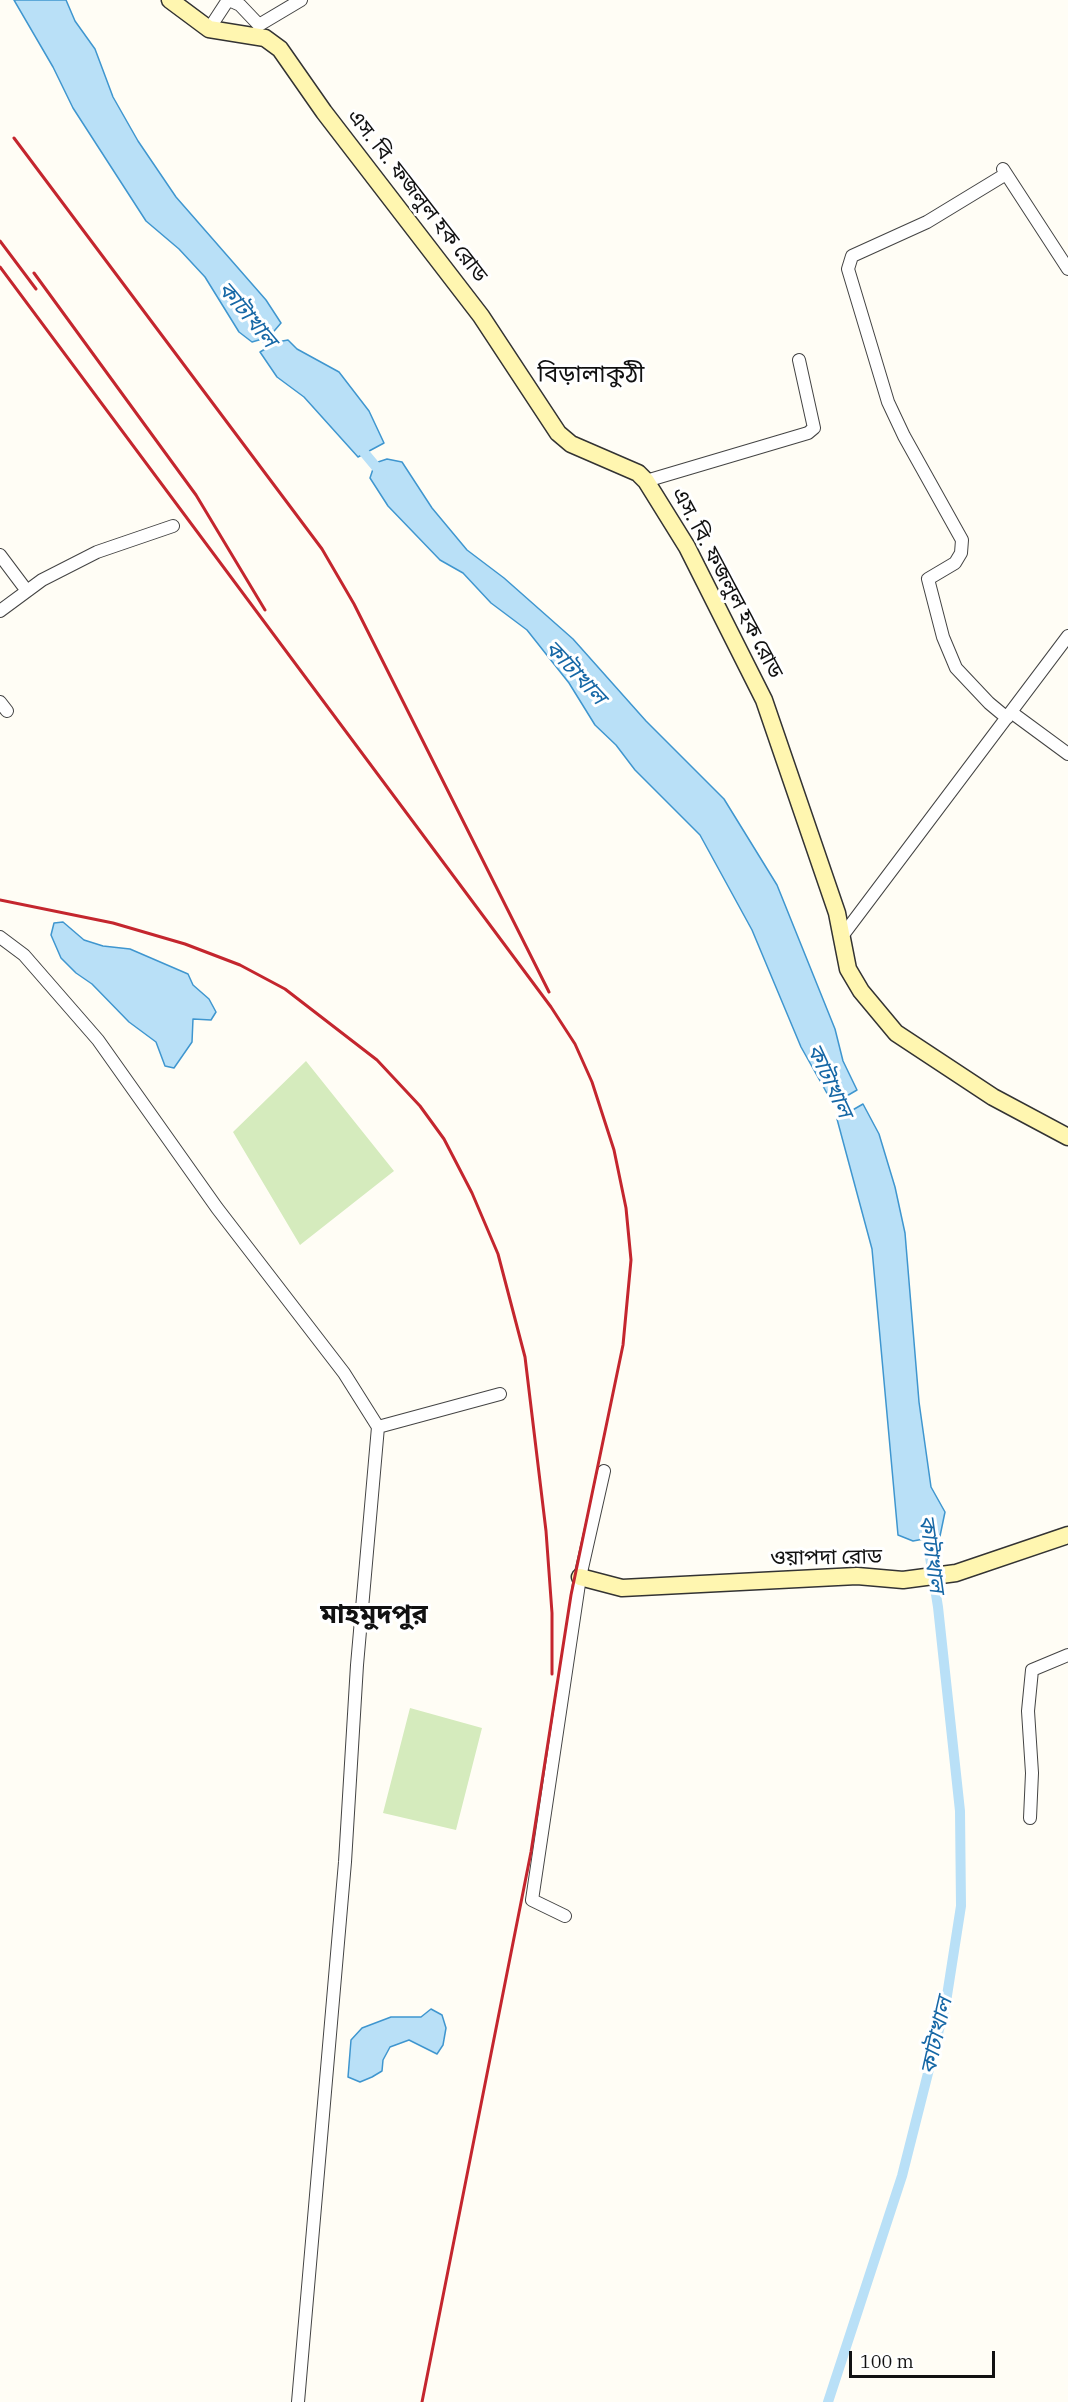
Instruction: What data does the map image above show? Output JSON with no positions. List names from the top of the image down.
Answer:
{
  "streets": {
    "main road": ["এস. বি. ফজলুল হক রোড", "ওয়াপদা রোড"]
  },
  "districts": ["বিড়ালাকুঠী", "মাহমুদপুর"],
  "water": ["কাটাখাল"],
  "scale_bar": "100 m"
}
